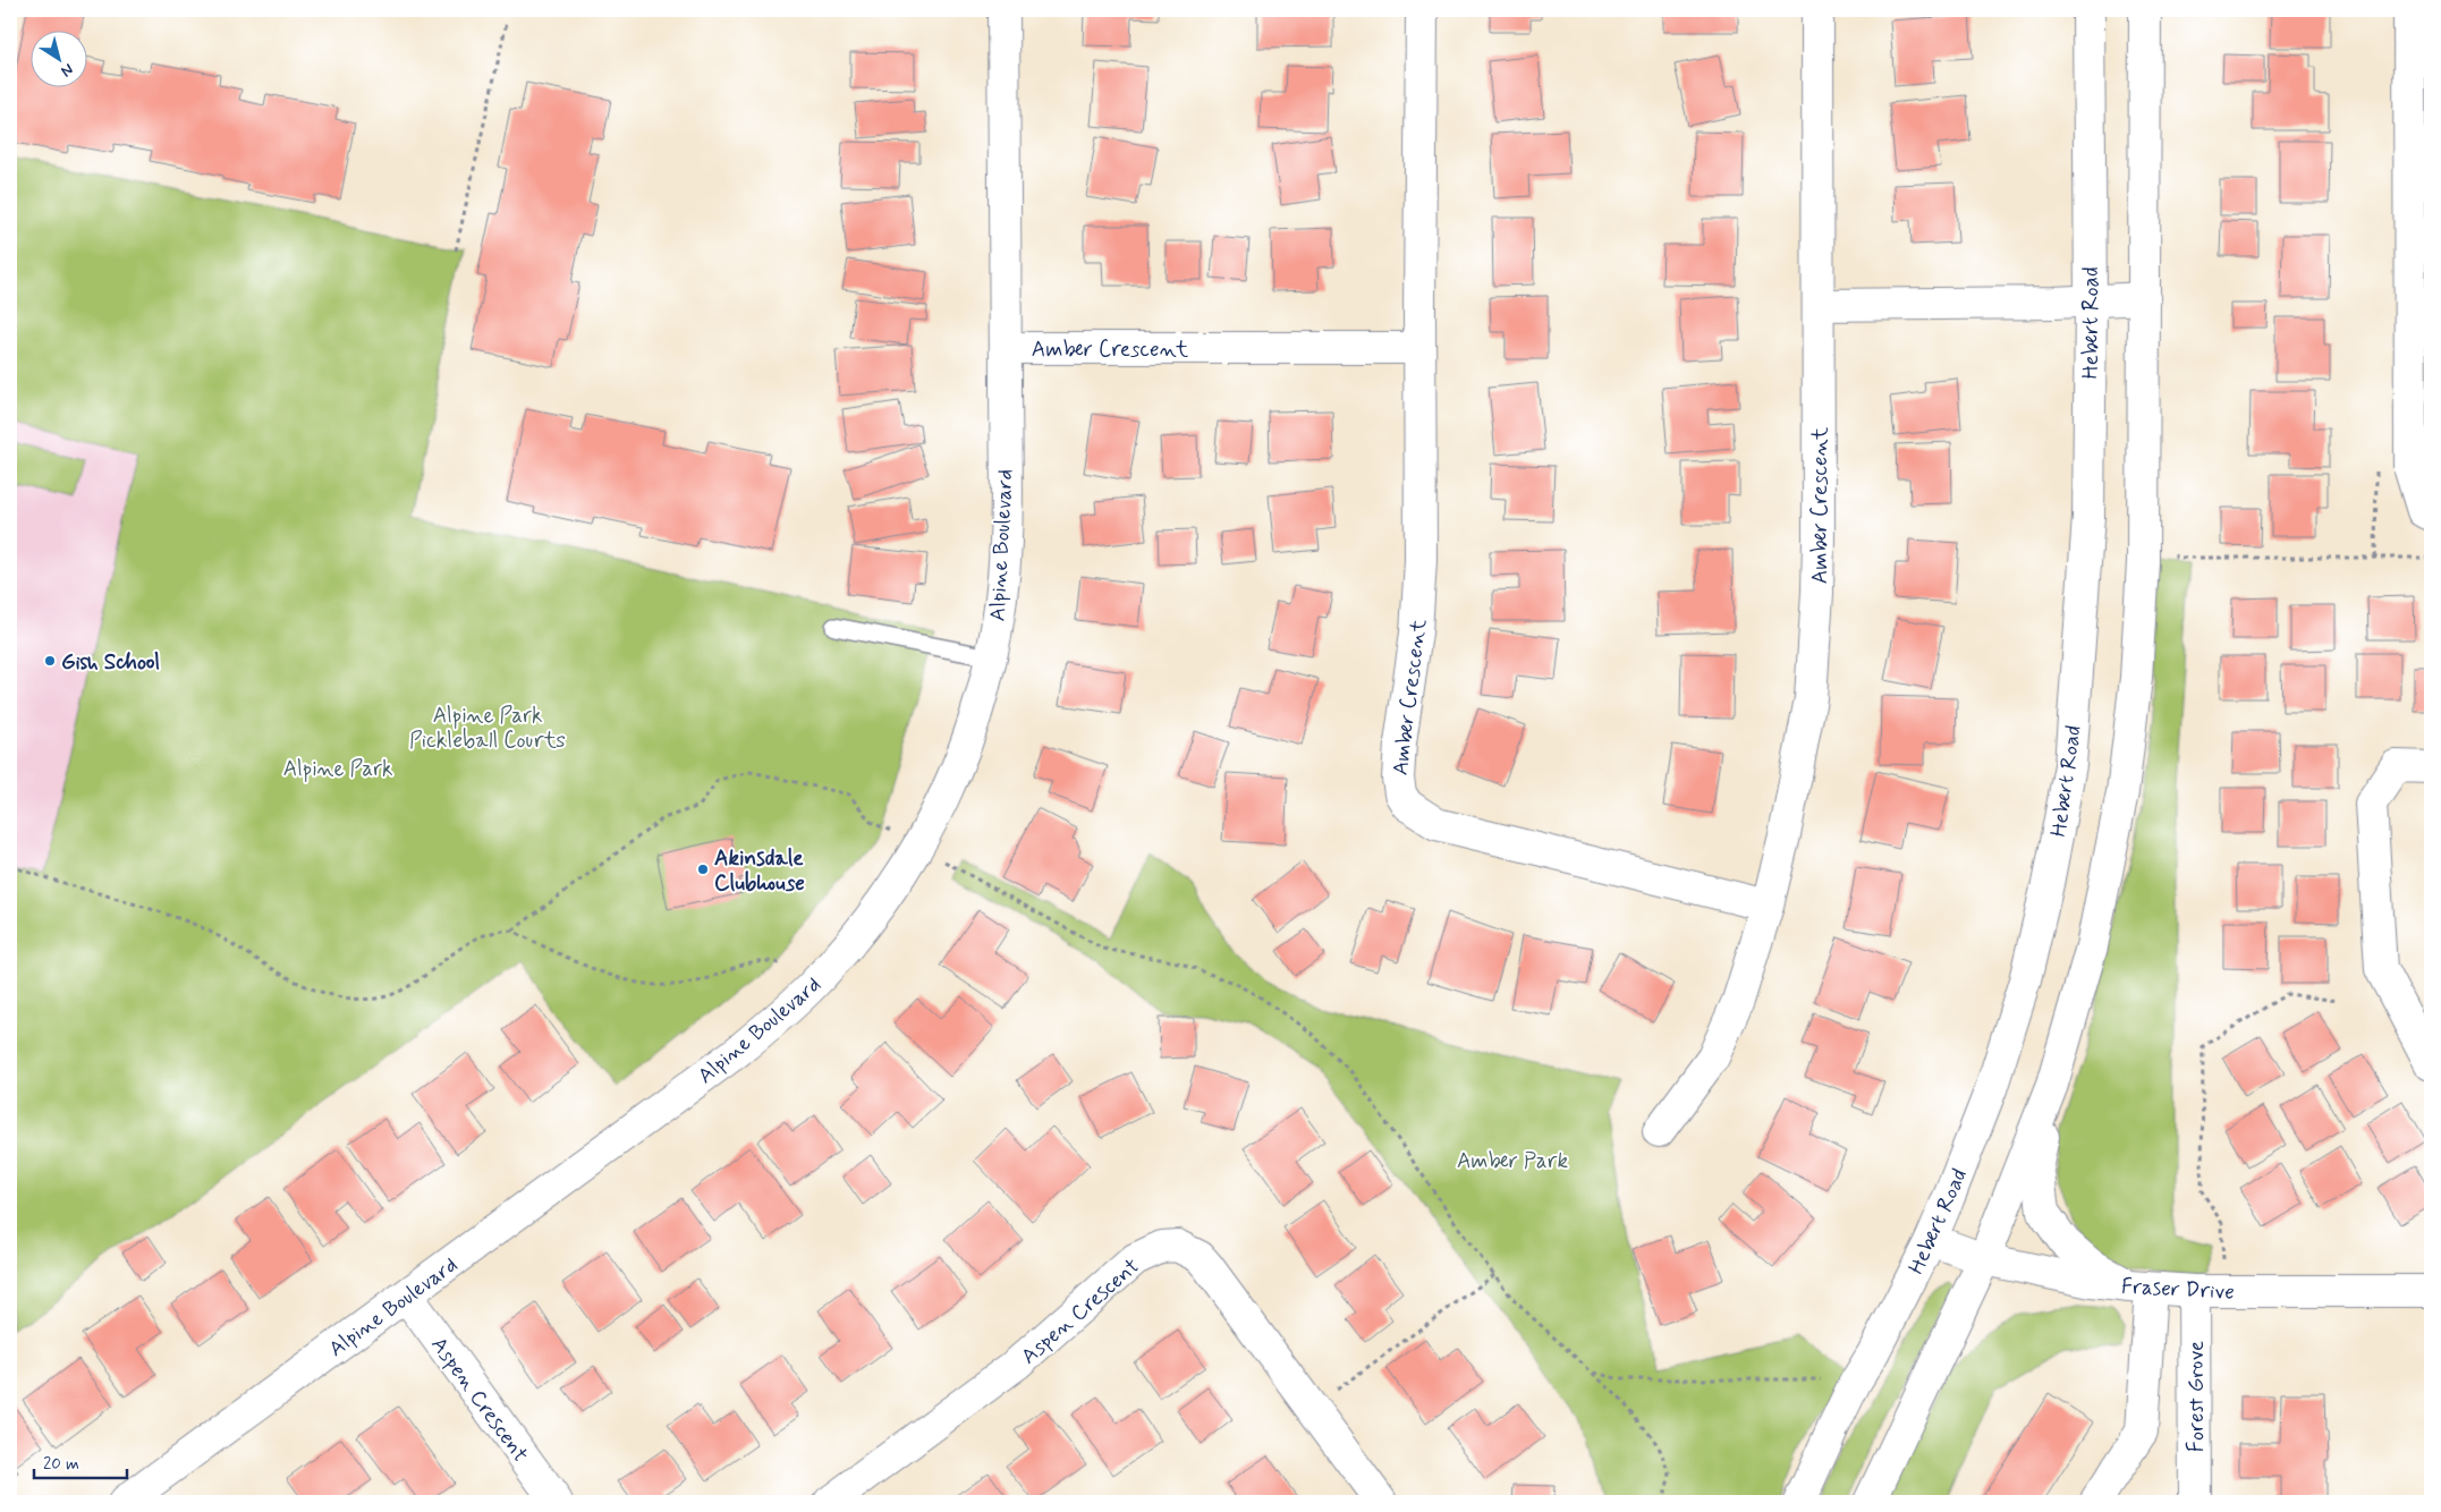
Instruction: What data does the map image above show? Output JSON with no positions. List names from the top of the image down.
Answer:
{
  "streets": {
    "street": [
      "Hebert Road",
      "Amber Crescent",
      "Alpine Boulevard",
      "Fraser Drive",
      "Aspen Crescent",
      "Forest Grove"
    ]
  },
  "crossings": [
    ["Hebert Road", "Fraser Drive"],
    ["Amber Crescent", "Alpine Boulevard"],
    ["Alpine Boulevard", "Aspen Crescent"],
    ["Fraser Drive", "Forest Grove"]
  ],
  "parks": ["Alpine Park Pickleball Courts", "Alpine Park", "Amber Park"],
  "places": ["Gish School", "Akinsdale Clubhouse"],
  "scale_bar": "20 m",
  "north": "bottom right"
}
